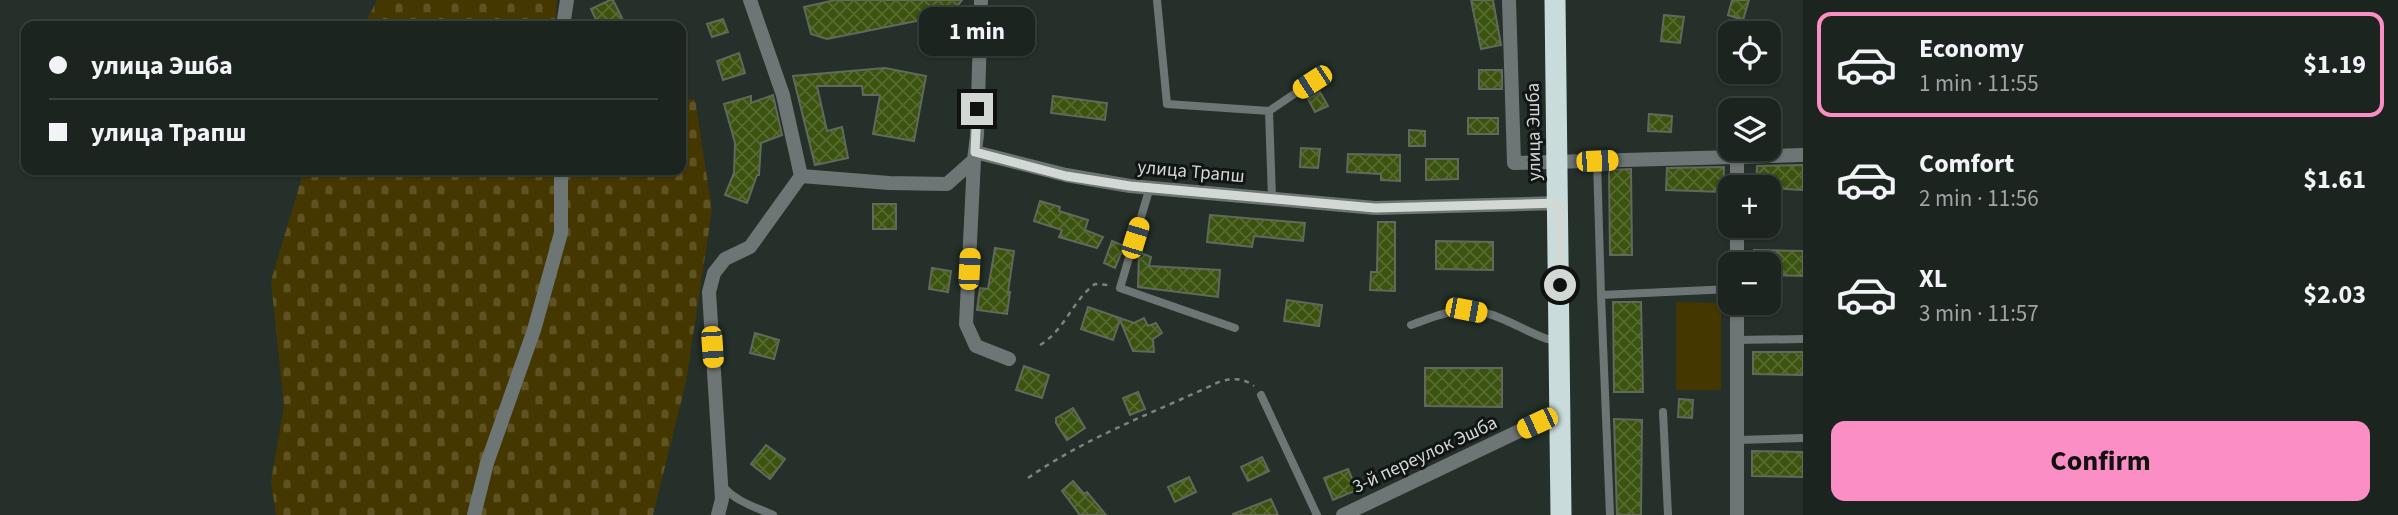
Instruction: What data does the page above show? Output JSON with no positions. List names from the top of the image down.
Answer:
{
  "streets": {
    "highway": ["улица Эшба"],
    "street": ["улица Трапш", "3-й переулок Эшба"]
  },
  "crossings": [
    ["улица Эшба", "улица Трапш"],
    ["улица Эшба", "3-й переулок Эшба"]
  ],
  "page": {
    "bubble": "1 min",
    "list": [
      {
        "name": "Economy",
        "note": "1 min · 11:55",
        "value": "$1.19"
      },
      {
        "name": "Comfort",
        "note": "2 min · 11:56",
        "value": "$1.61"
      },
      {
        "name": "XL",
        "note": "3 min · 11:57",
        "value": "$2.03"
      }
    ],
    "map_buttons": ["+", "−"],
    "banner": ["улица Эшба", "улица Трапш"],
    "buttons": "Confirm"
  }
}
